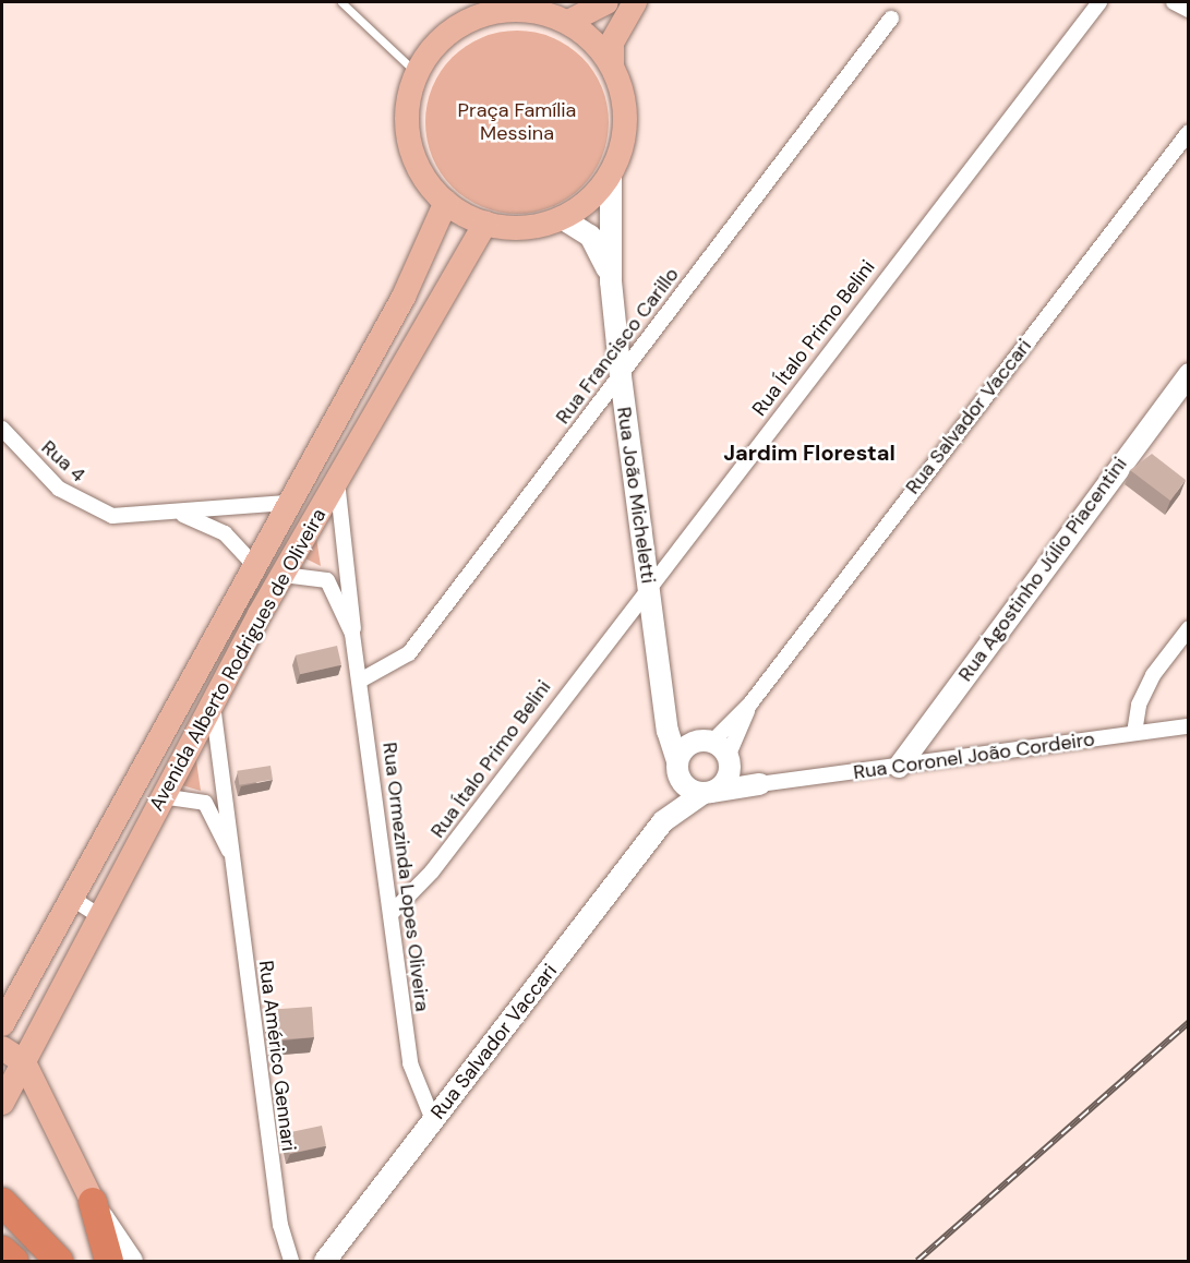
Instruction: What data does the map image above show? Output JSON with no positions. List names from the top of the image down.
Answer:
{
  "streets": {
    "main road": ["Avenida Alberto Rodrigues de Oliveira"],
    "street": [
      "Rua Ítalo Primo Belini",
      "Rua Francisco Carillo",
      "Rua Salvador Vaccari",
      "Rua 4",
      "Rua João Micheletti",
      "Rua Agostinho Júlio Piacentini",
      "Rua Coronel João Cordeiro",
      "Rua Ormezinda Lopes Oliveira",
      "Rua Américo Gennari"
    ]
  },
  "crossings": [
    ["Rua Ítalo Primo Belini", "Rua João Micheletti"],
    ["Rua Ítalo Primo Belini", "Rua Ormezinda Lopes Oliveira"],
    ["Rua Francisco Carillo", "Rua João Micheletti"],
    ["Rua Francisco Carillo", "Rua Ormezinda Lopes Oliveira"],
    ["Rua Salvador Vaccari", "Rua João Micheletti"],
    ["Rua Salvador Vaccari", "Rua Coronel João Cordeiro"],
    ["Rua Salvador Vaccari", "Rua Ormezinda Lopes Oliveira"],
    ["Rua 4", "Avenida Alberto Rodrigues de Oliveira"],
    ["Rua João Micheletti", "Avenida Alberto Rodrigues de Oliveira"],
    ["Rua Agostinho Júlio Piacentini", "Rua Coronel João Cordeiro"],
    ["Avenida Alberto Rodrigues de Oliveira", "Rua Ormezinda Lopes Oliveira"],
    ["Avenida Alberto Rodrigues de Oliveira", "Rua Américo Gennari"]
  ],
  "districts": ["Jardim Florestal"],
  "parks": ["Praça Família Messina"]
}
